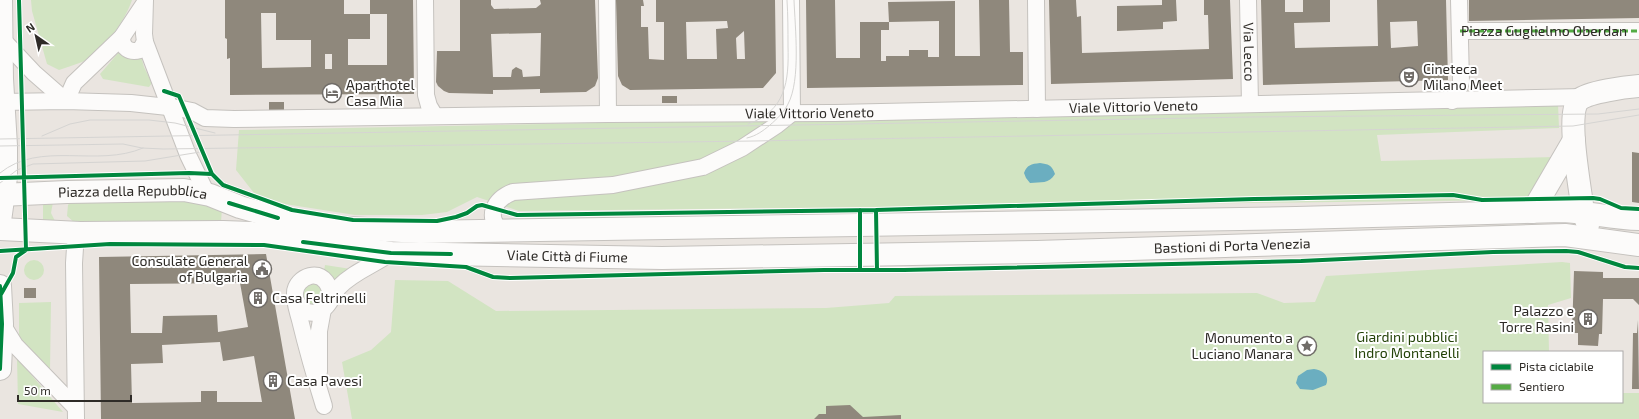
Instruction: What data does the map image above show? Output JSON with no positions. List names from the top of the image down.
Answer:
{
  "streets": {
    "main road": ["Piazza della Repubblica", "Bastioni di Porta Venezia", "Viale Città di Fiume"],
    "street": ["Piazza Guglielmo Oberdan", "Via Lecco", "Viale Vittorio Veneto"]
  },
  "crossings": [
    ["Piazza Guglielmo Oberdan", "Viale Vittorio Veneto"],
    ["Via Lecco", "Viale Vittorio Veneto"],
    ["Viale Vittorio Veneto", "Piazza della Repubblica"],
    ["Viale Vittorio Veneto", "Viale Città di Fiume"],
    ["Bastioni di Porta Venezia", "Viale Città di Fiume"]
  ],
  "parks": ["Giardini pubblici Indro Montanelli"],
  "places": {
    "theatre": ["Cineteca Milano Meet"],
    "hotel": ["Aparthotel Casa Mia"],
    "public building": ["Consulate General of Bulgaria"],
    "building": ["Casa Feltrinelli", "Palazzo e Torre Rasini", "Casa Pavesi"],
    "place": ["Monumento a Luciano Manara"]
  },
  "legend": ["Pista ciclabile", "Sentiero"],
  "scale_bar": "50 m",
  "north": "top left"
}
